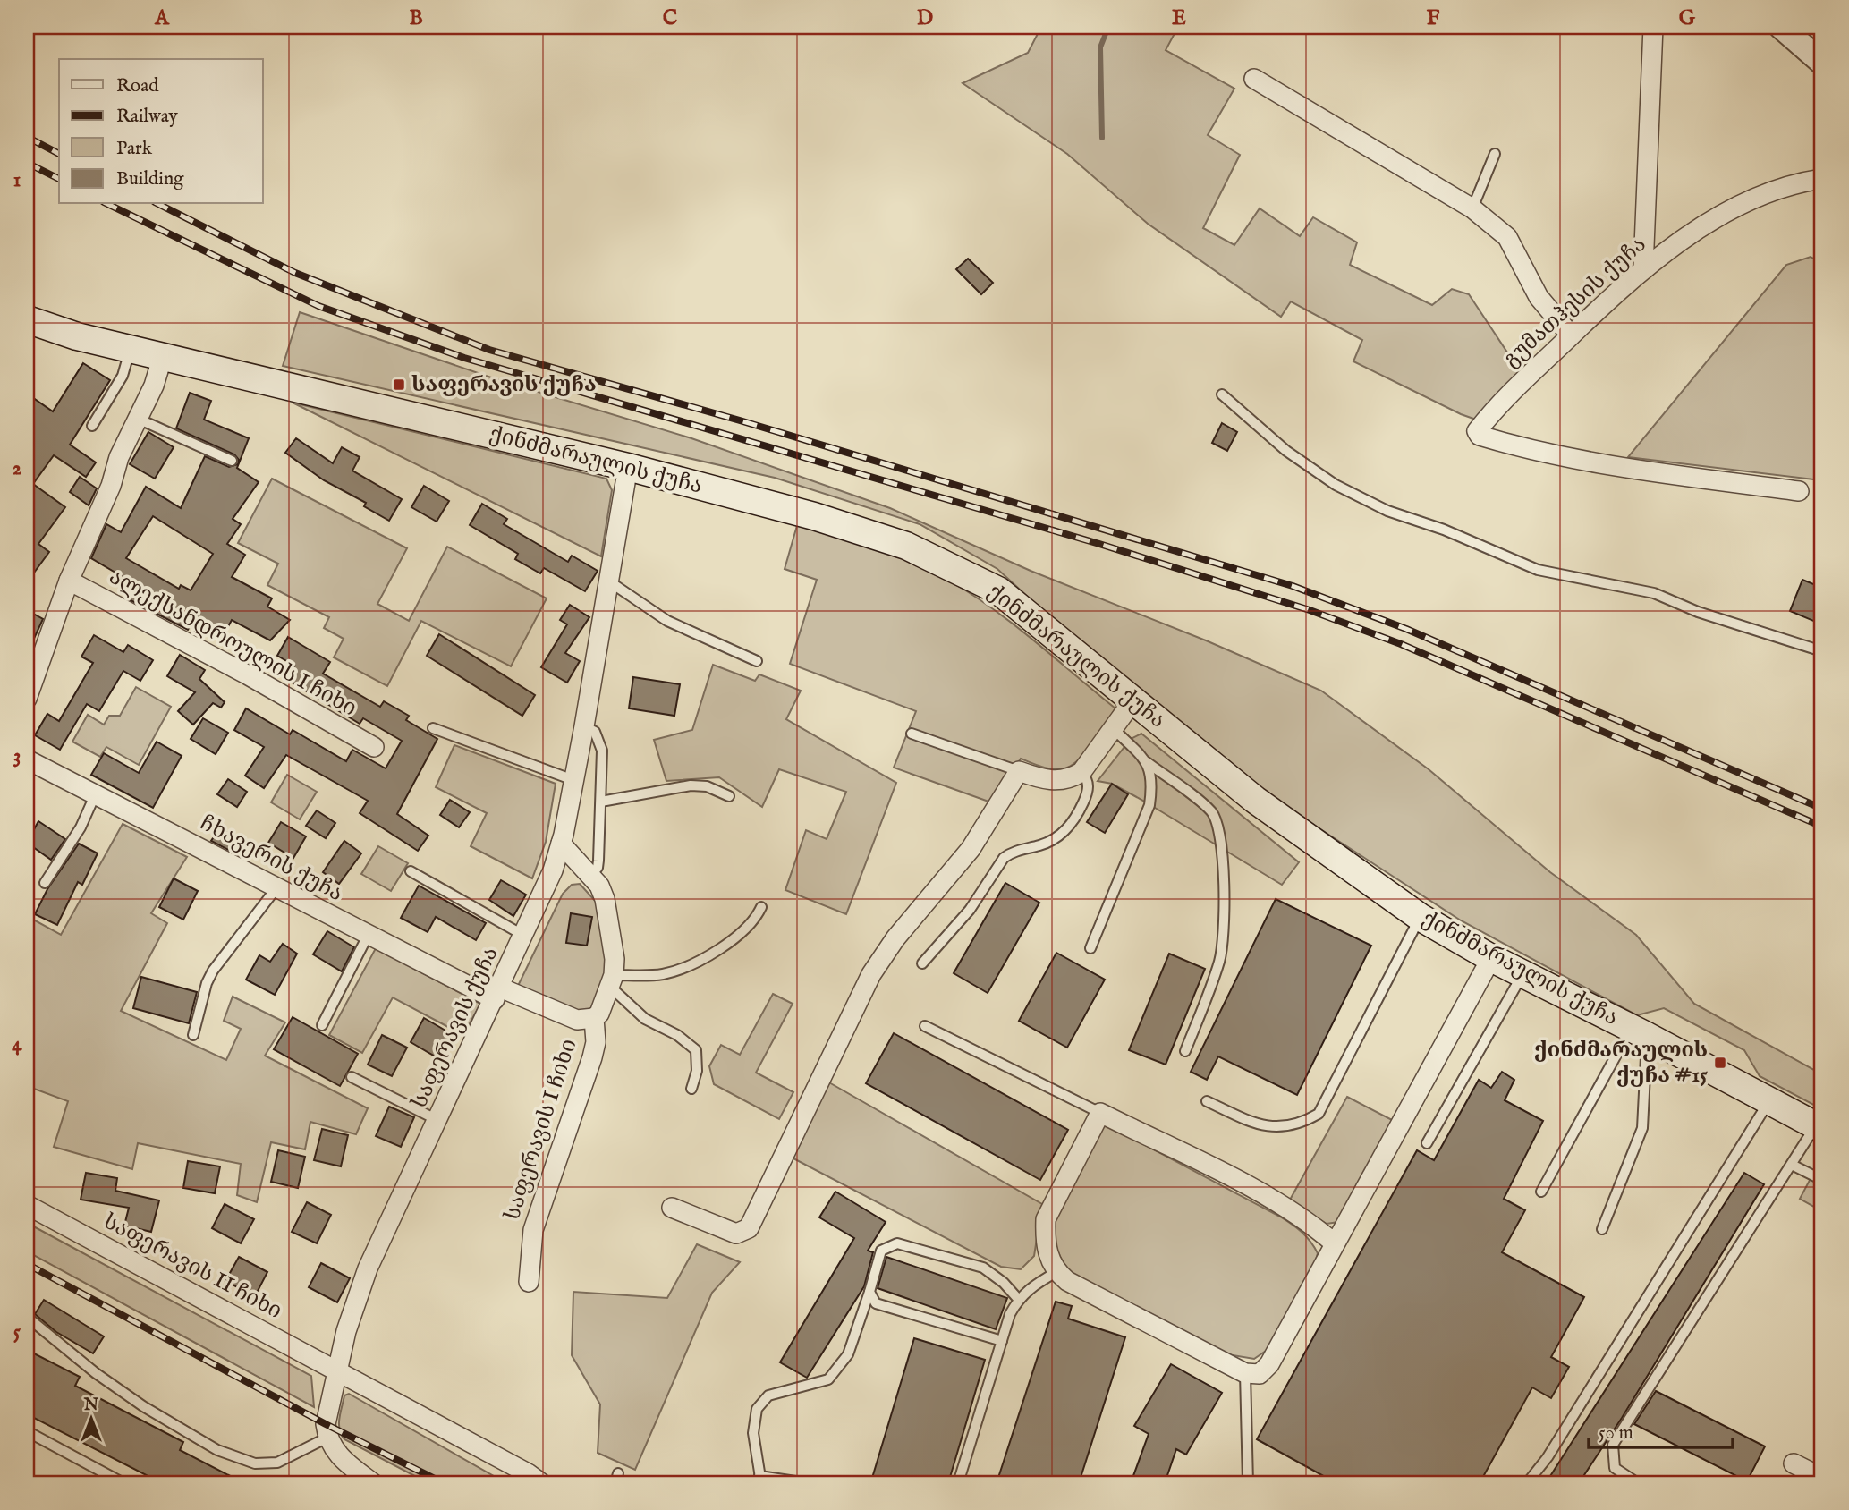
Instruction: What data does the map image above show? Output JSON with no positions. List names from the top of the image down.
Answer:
{
  "streets": {
    "main road": ["ქინძმარაულის ქუჩა"],
    "street": [
      "გუმათჰესის ქუჩა",
      "ალექსანდროულის I ჩიხი",
      "ჩხავერის ქუჩა",
      "საფერავის ქუჩა",
      "საფერავის I ჩიხი",
      "საფერავის II ჩიხი"
    ]
  },
  "crossings": [
    ["ქინძმარაულის ქუჩა", "საფერავის ქუჩა"],
    ["ჩხავერის ქუჩა", "საფერავის ქუჩა"],
    ["ჩხავერის ქუჩა", "საფერავის I ჩიხი"],
    ["საფერავის ქუჩა", "საფერავის I ჩიხი"],
    ["საფერავის ქუჩა", "საფერავის II ჩიხი"]
  ],
  "places": {
    "transit": ["საფერავის ქუჩა", "ქინძმარაულის ქუჩა #15"]
  },
  "legend": [
    "Road",
    "Railway",
    "Park",
    "Building"
  ],
  "scale_bar": "50 m",
  "north": "top",
  "grid": {
    "columns": [
      "A",
      "B",
      "C",
      "D",
      "E",
      "F",
      "G"
    ],
    "rows": [
      "1",
      "2",
      "3",
      "4",
      "5"
    ]
  }
}
